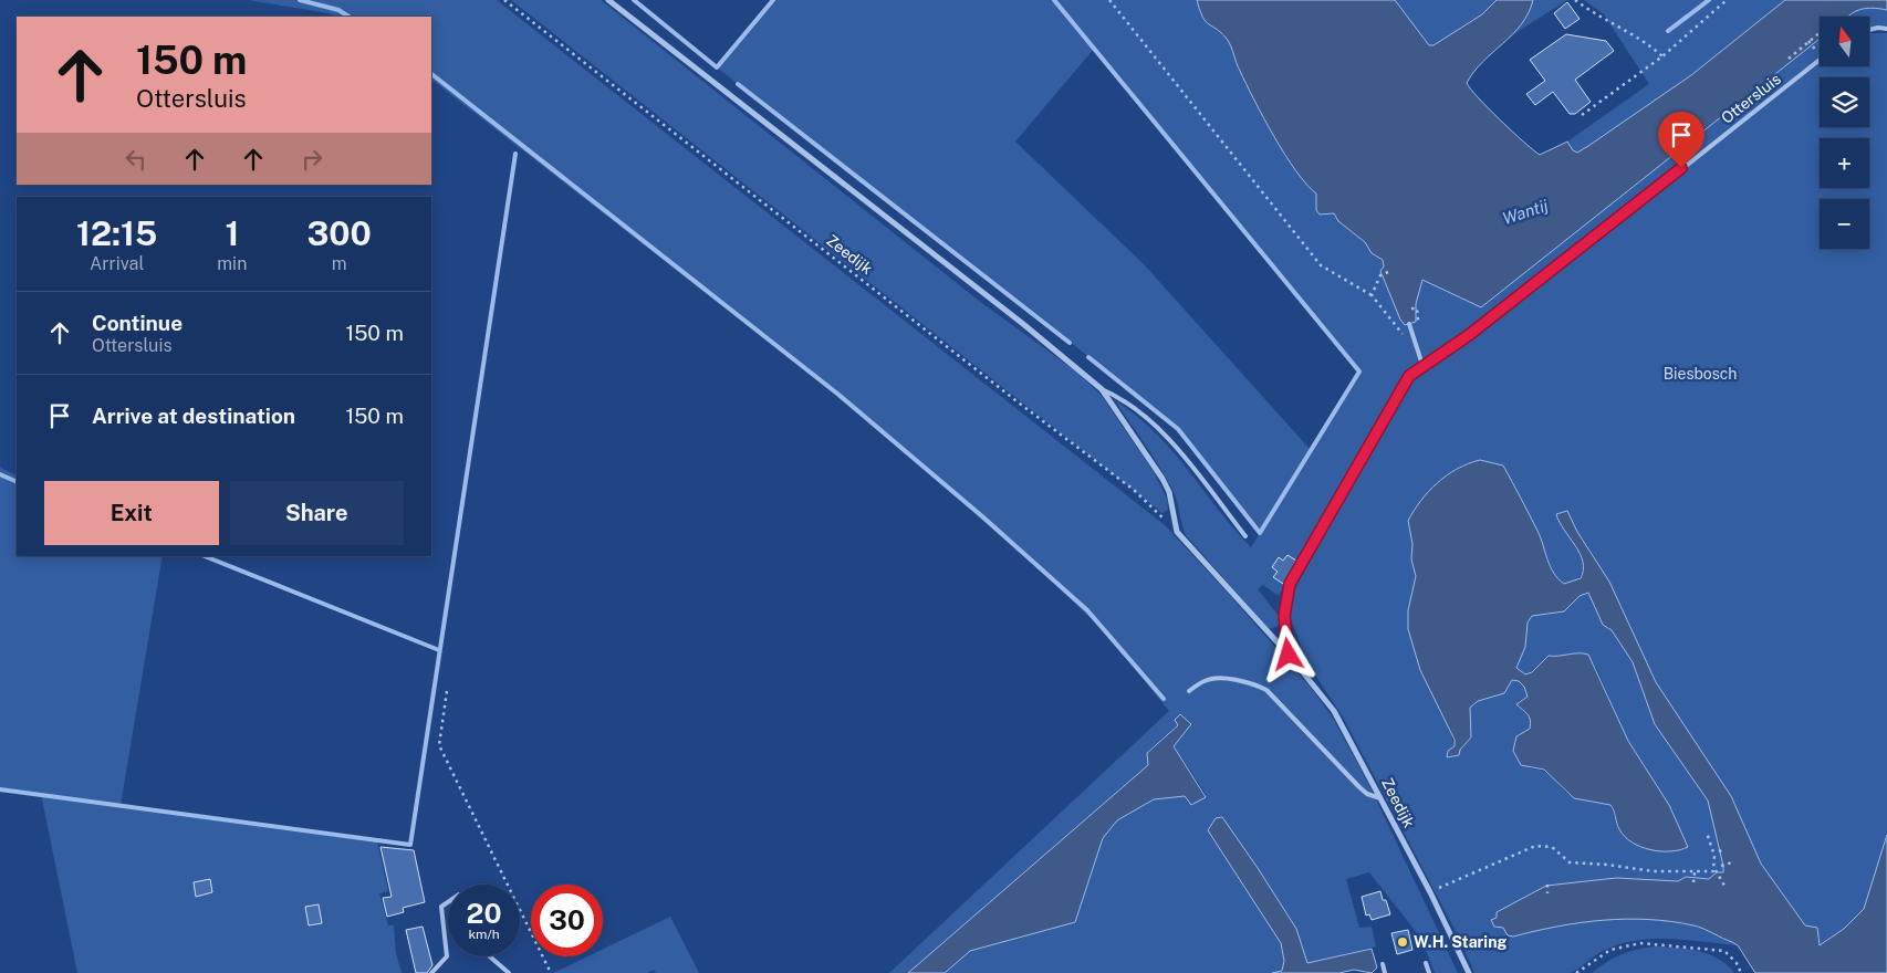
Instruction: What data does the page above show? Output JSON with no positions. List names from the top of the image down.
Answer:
{
  "streets": {
    "street": ["Ottersluis", "Zeedijk"]
  },
  "water": ["Wantij"],
  "parks": ["Biesbosch"],
  "places": ["W.H. Staring"],
  "north": "top",
  "page": {
    "map_buttons": ["+", "−"],
    "turn": ["150 m", "Ottersluis"],
    "eta": [
      "12:15",
      "Arrival",
      "1",
      "min",
      "300",
      "m"
    ],
    "list": [
      {
        "name": "Continue",
        "note": "Ottersluis",
        "value": "150 m"
      },
      {
        "name": "Arrive at destination",
        "value": "150 m"
      }
    ],
    "buttons": ["Exit", "Share"],
    "speed": "20 km/h",
    "limit": "30"
  }
}
